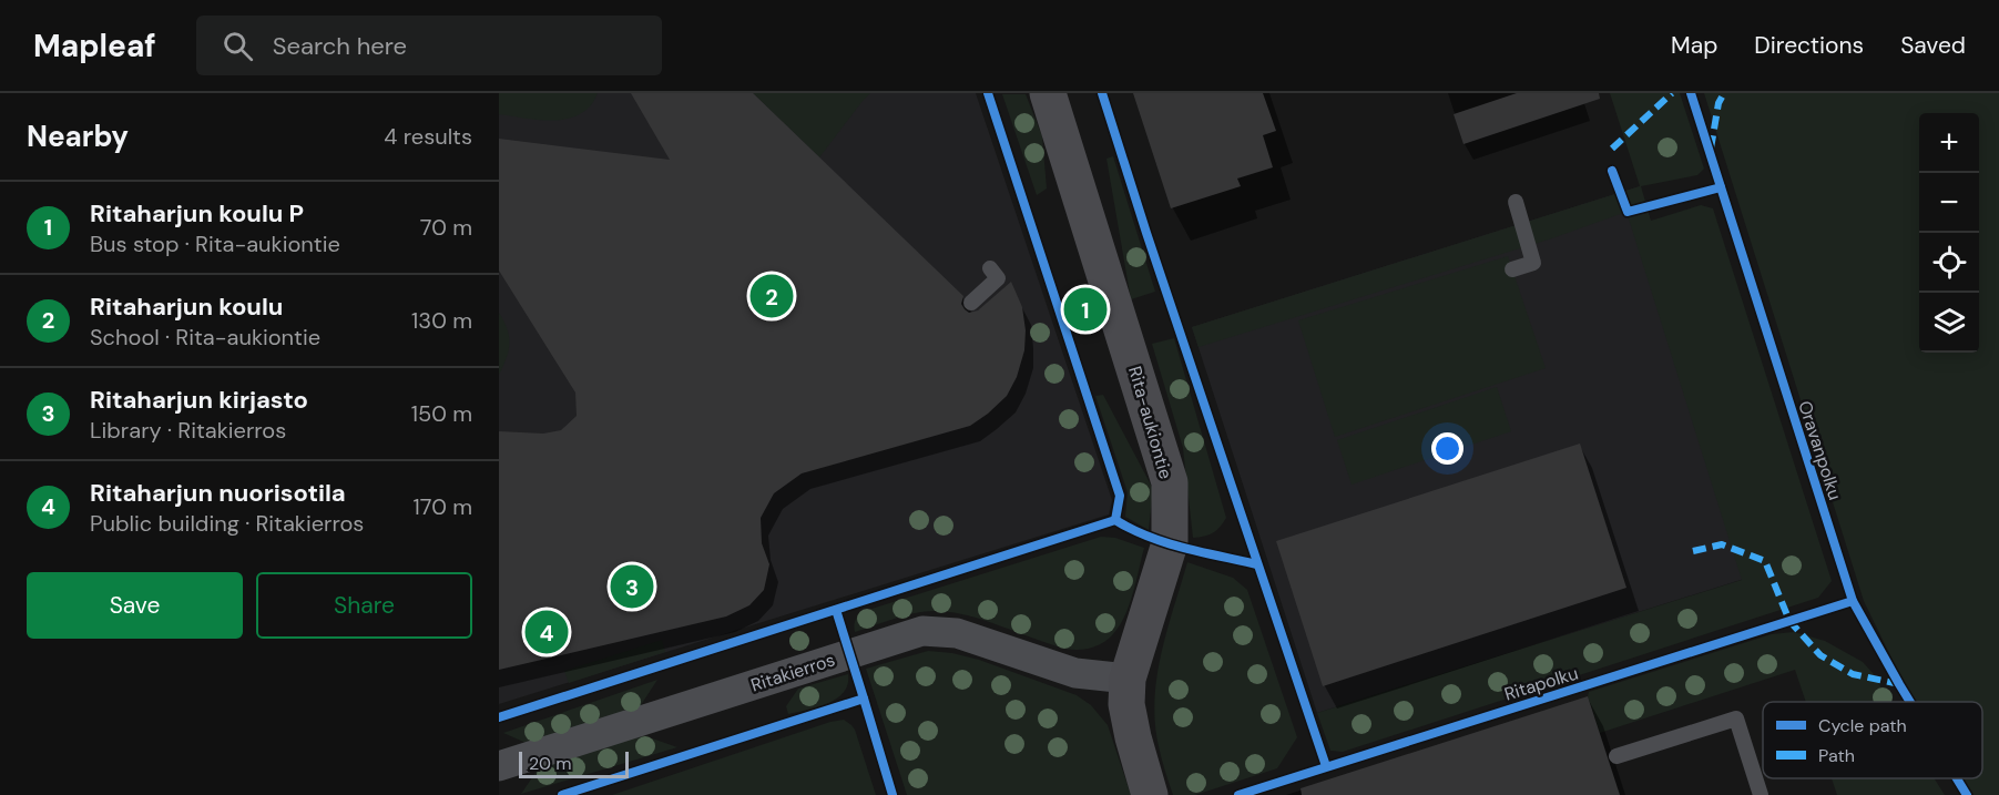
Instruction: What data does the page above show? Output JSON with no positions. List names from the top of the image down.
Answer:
{
  "streets": {
    "street": ["Rita-aukiontie", "Ritakierros"],
    "cycle path": ["Oravanpolku", "Ritapolku"]
  },
  "crossings": [
    ["Rita-aukiontie", "Ritakierros"]
  ],
  "legend": ["Cycle path", "Path"],
  "scale_bar": "20 m",
  "page": {
    "header": "Mapleaf",
    "search": "Search here",
    "nav": ["Map", "Directions", "Saved"],
    "heading": ["Nearby", "4 results"],
    "map_buttons": ["+", "−"],
    "list": [
      {
        "mark": "1",
        "name": "Ritaharjun koulu P",
        "note": "Bus stop · Rita-aukiontie",
        "value": "70 m"
      },
      {
        "mark": "2",
        "name": "Ritaharjun koulu",
        "note": "School · Rita-aukiontie",
        "value": "130 m"
      },
      {
        "mark": "3",
        "name": "Ritaharjun kirjasto",
        "note": "Library · Ritakierros",
        "value": "150 m"
      },
      {
        "mark": "4",
        "name": "Ritaharjun nuorisotila",
        "note": "Public building · Ritakierros",
        "value": "170 m"
      }
    ],
    "pins": [
      "2",
      "1",
      "3",
      "4"
    ],
    "buttons": ["Save", "Share"],
    "scale": "20 m"
  }
}
